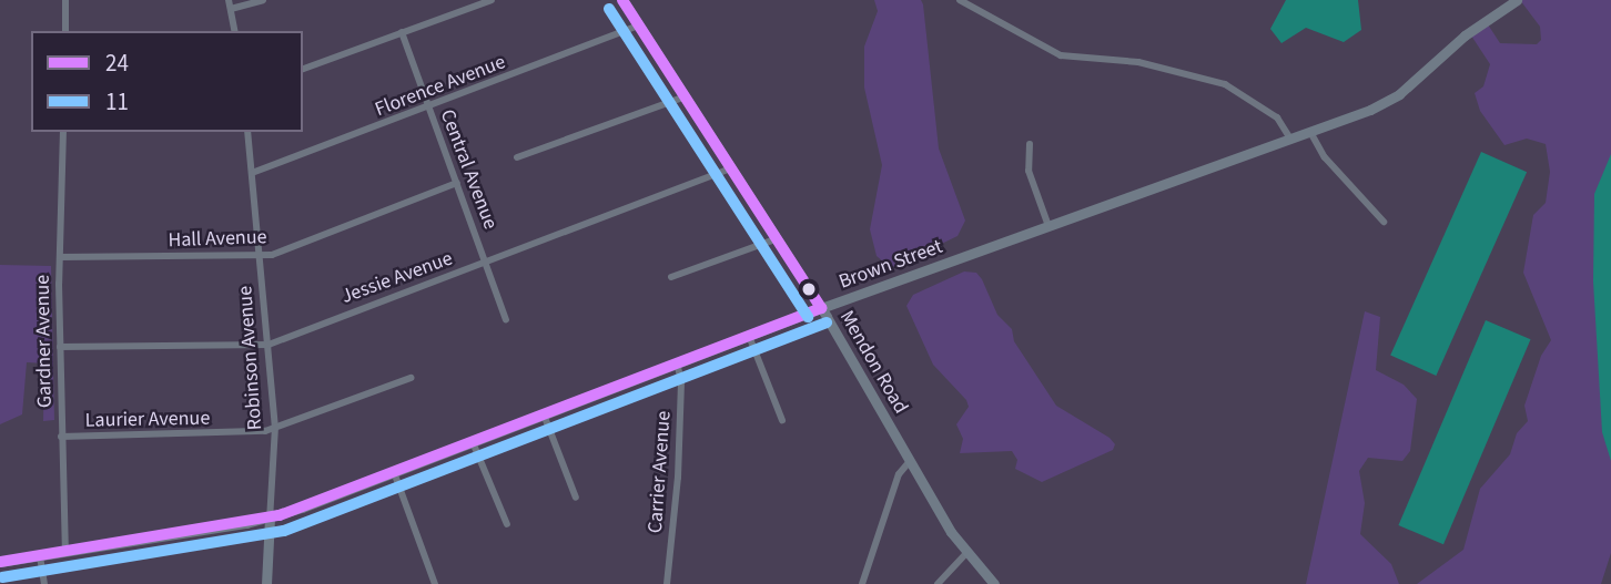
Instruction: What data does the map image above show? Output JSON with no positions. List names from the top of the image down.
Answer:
{
  "streets": {
    "street": [
      "Florence Avenue",
      "Central Avenue",
      "Hall Avenue",
      "Brown Street",
      "Jessie Avenue",
      "Gardner Avenue",
      "Robinson Avenue",
      "Mendon Road",
      "Laurier Avenue",
      "Carrier Avenue"
    ]
  },
  "crossings": [
    ["Florence Avenue", "Central Avenue"],
    ["Florence Avenue", "Robinson Avenue"],
    ["Florence Avenue", "Mendon Road"],
    ["Central Avenue", "Hall Avenue"],
    ["Central Avenue", "Jessie Avenue"],
    ["Hall Avenue", "Gardner Avenue"],
    ["Hall Avenue", "Robinson Avenue"],
    ["Brown Street", "Gardner Avenue"],
    ["Brown Street", "Robinson Avenue"],
    ["Brown Street", "Mendon Road"],
    ["Brown Street", "Carrier Avenue"],
    ["Jessie Avenue", "Gardner Avenue"],
    ["Jessie Avenue", "Robinson Avenue"],
    ["Jessie Avenue", "Mendon Road"],
    ["Gardner Avenue", "Laurier Avenue"],
    ["Robinson Avenue", "Laurier Avenue"]
  ],
  "lines": ["transit line 24", "transit line 11"],
  "legend": ["24", "11"]
}
